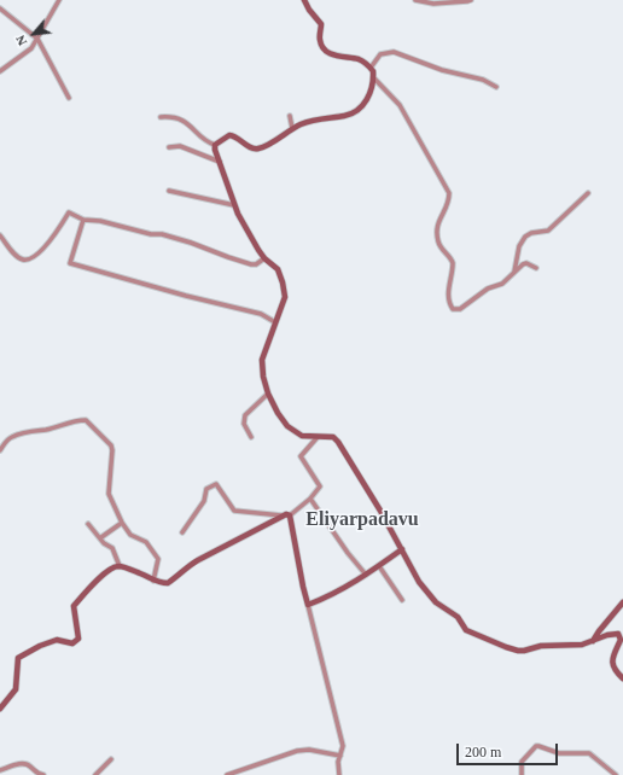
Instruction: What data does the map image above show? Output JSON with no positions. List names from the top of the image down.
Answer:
{
  "districts": ["Eliyarpadavu"],
  "scale_bar": "200 m",
  "north": "bottom left"
}
